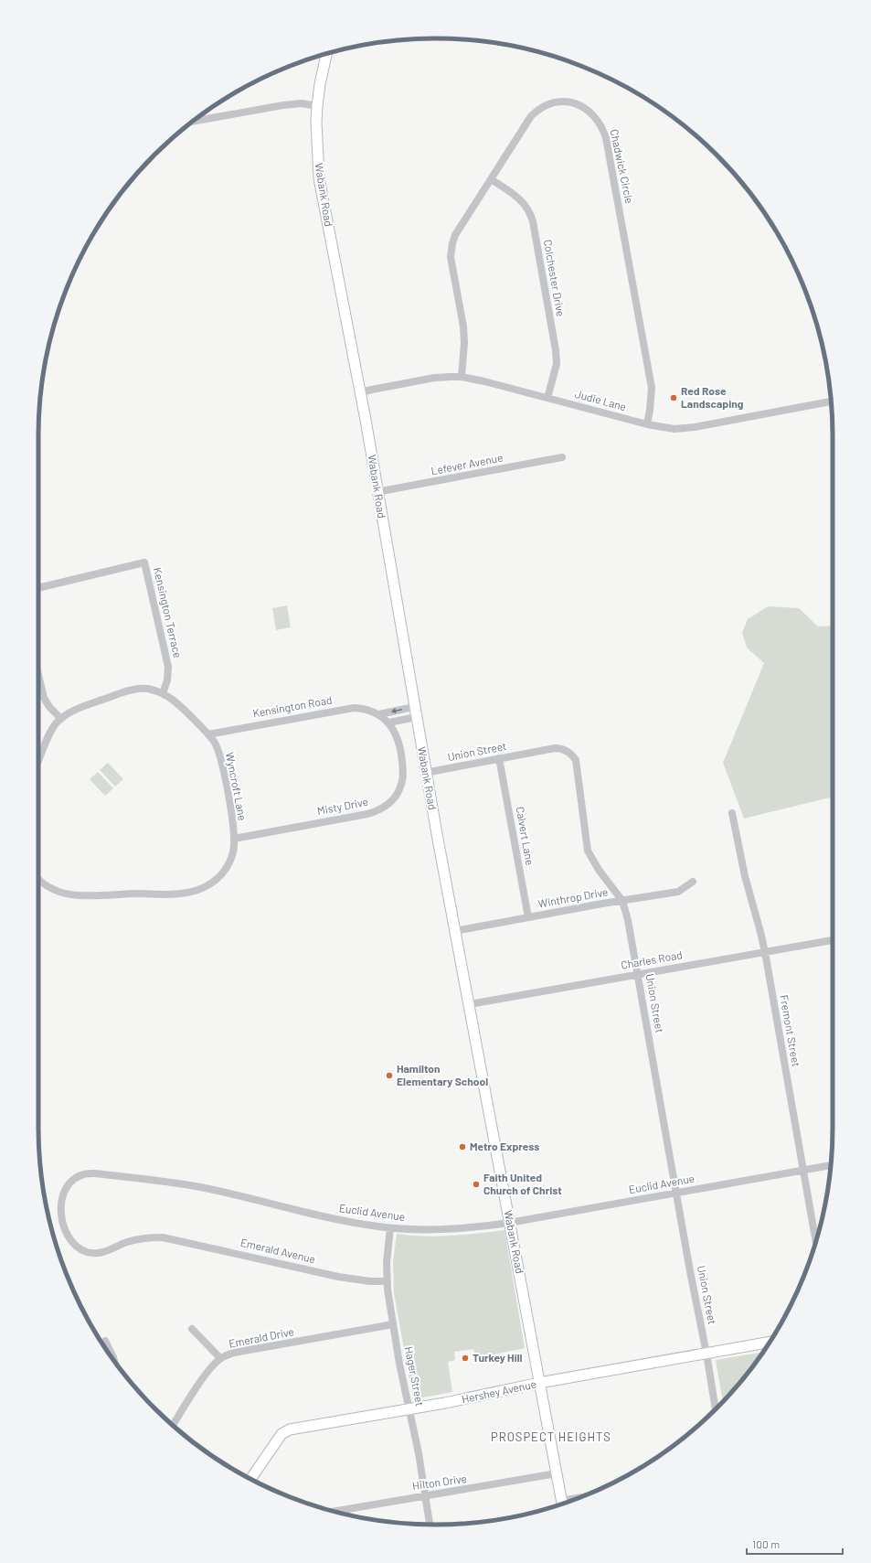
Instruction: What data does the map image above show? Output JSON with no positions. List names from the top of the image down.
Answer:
{
  "streets": {
    "street": [
      "Chadwick Circle",
      "Wabank Road",
      "Colchester Drive",
      "Judie Lane",
      "Lefever Avenue",
      "Kensington Terrace",
      "Kensington Road",
      "Union Street",
      "Wyncroft Lane",
      "Misty Drive",
      "Calvert Lane",
      "Winthrop Drive",
      "Charles Road",
      "Fremont Street",
      "Euclid Avenue",
      "Emerald Avenue",
      "Emerald Drive",
      "Hager Street",
      "Hershey Avenue",
      "Hilton Drive"
    ]
  },
  "crossings": [
    ["Chadwick Circle", "Colchester Drive"],
    ["Chadwick Circle", "Judie Lane"],
    ["Wabank Road", "Judie Lane"],
    ["Wabank Road", "Lefever Avenue"],
    ["Wabank Road", "Union Street"],
    ["Wabank Road", "Winthrop Drive"],
    ["Wabank Road", "Charles Road"],
    ["Wabank Road", "Euclid Avenue"],
    ["Wabank Road", "Hershey Avenue"],
    ["Wabank Road", "Hilton Drive"],
    ["Colchester Drive", "Judie Lane"],
    ["Kensington Terrace", "Wyncroft Lane"],
    ["Kensington Road", "Wyncroft Lane"],
    ["Kensington Road", "Misty Drive"],
    ["Union Street", "Calvert Lane"],
    ["Union Street", "Winthrop Drive"],
    ["Union Street", "Charles Road"],
    ["Union Street", "Euclid Avenue"],
    ["Union Street", "Hershey Avenue"],
    ["Wyncroft Lane", "Misty Drive"],
    ["Calvert Lane", "Winthrop Drive"],
    ["Charles Road", "Fremont Street"],
    ["Fremont Street", "Euclid Avenue"],
    ["Euclid Avenue", "Emerald Avenue"],
    ["Euclid Avenue", "Hager Street"],
    ["Emerald Avenue", "Hager Street"],
    ["Emerald Drive", "Hager Street"],
    ["Hager Street", "Hershey Avenue"],
    ["Hager Street", "Hilton Drive"]
  ],
  "districts": ["PROSPECT HEIGHTS"],
  "places": [
    "Red Rose Landscaping",
    "Hamilton Elementary School",
    "Metro Express",
    "Faith United Church of Christ",
    "Turkey Hill"
  ],
  "scale_bar": "100 m"
}
